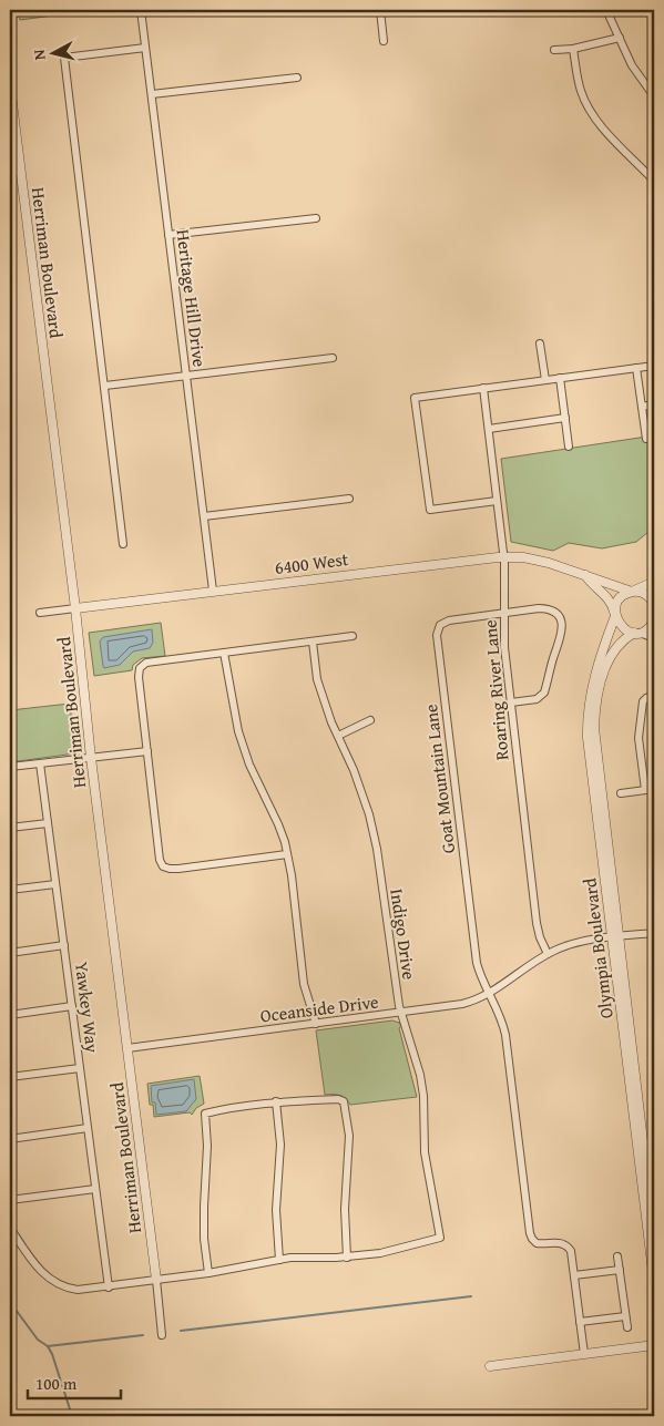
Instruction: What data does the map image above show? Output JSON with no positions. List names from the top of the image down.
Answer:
{
  "streets": {
    "street": [
      "Herriman Boulevard",
      "Heritage Hill Drive",
      "6400 West",
      "Roaring River Lane",
      "Goat Mountain Lane",
      "Indigo Drive",
      "Olympia Boulevard",
      "Yawkey Way",
      "Oceanside Drive"
    ]
  },
  "crossings": [
    ["Herriman Boulevard", "6400 West"],
    ["Herriman Boulevard", "Oceanside Drive"],
    ["Heritage Hill Drive", "6400 West"],
    ["6400 West", "Roaring River Lane"],
    ["6400 West", "Olympia Boulevard"],
    ["Roaring River Lane", "Goat Mountain Lane"],
    ["Roaring River Lane", "Oceanside Drive"],
    ["Goat Mountain Lane", "Oceanside Drive"],
    ["Indigo Drive", "Oceanside Drive"],
    ["Olympia Boulevard", "Oceanside Drive"]
  ],
  "scale_bar": "100 m",
  "north": "left"
}
